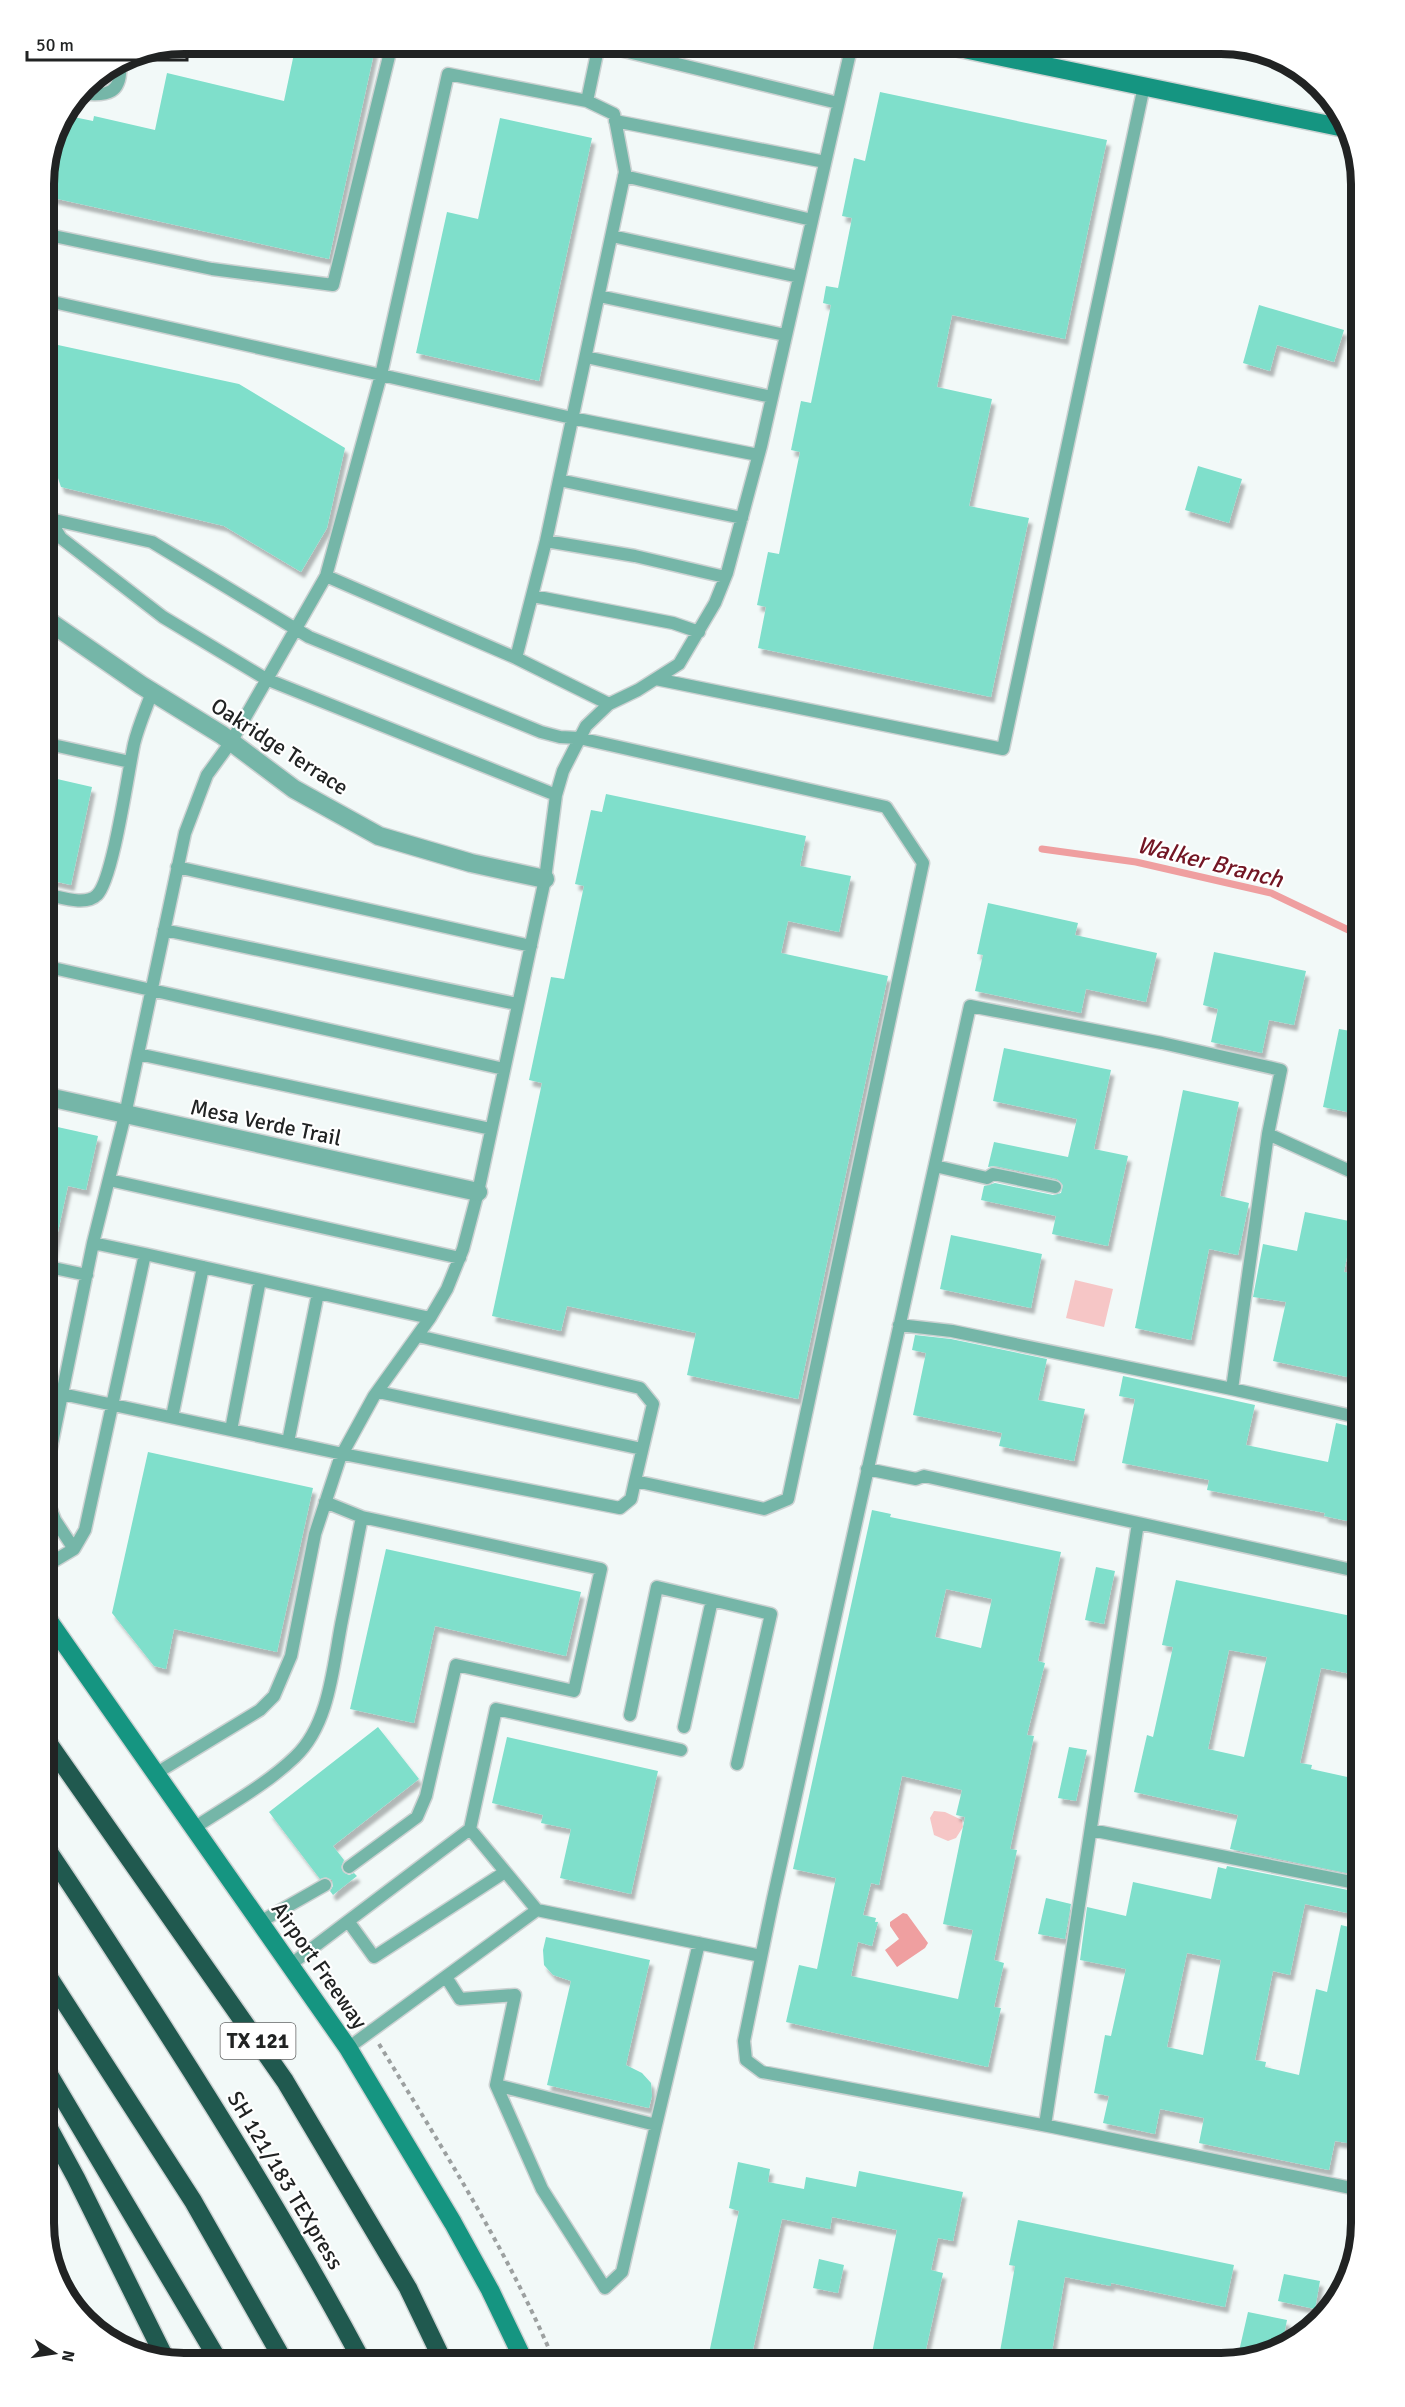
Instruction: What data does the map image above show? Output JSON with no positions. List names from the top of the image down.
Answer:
{
  "streets": {
    "highway": ["TX 121", "SH 121/183 TEXpress"],
    "main road": ["Airport Freeway"],
    "street": ["Oakridge Terrace", "Mesa Verde Trail"]
  },
  "water": ["Walker Branch"],
  "scale_bar": "50 m",
  "north": "right"
}
